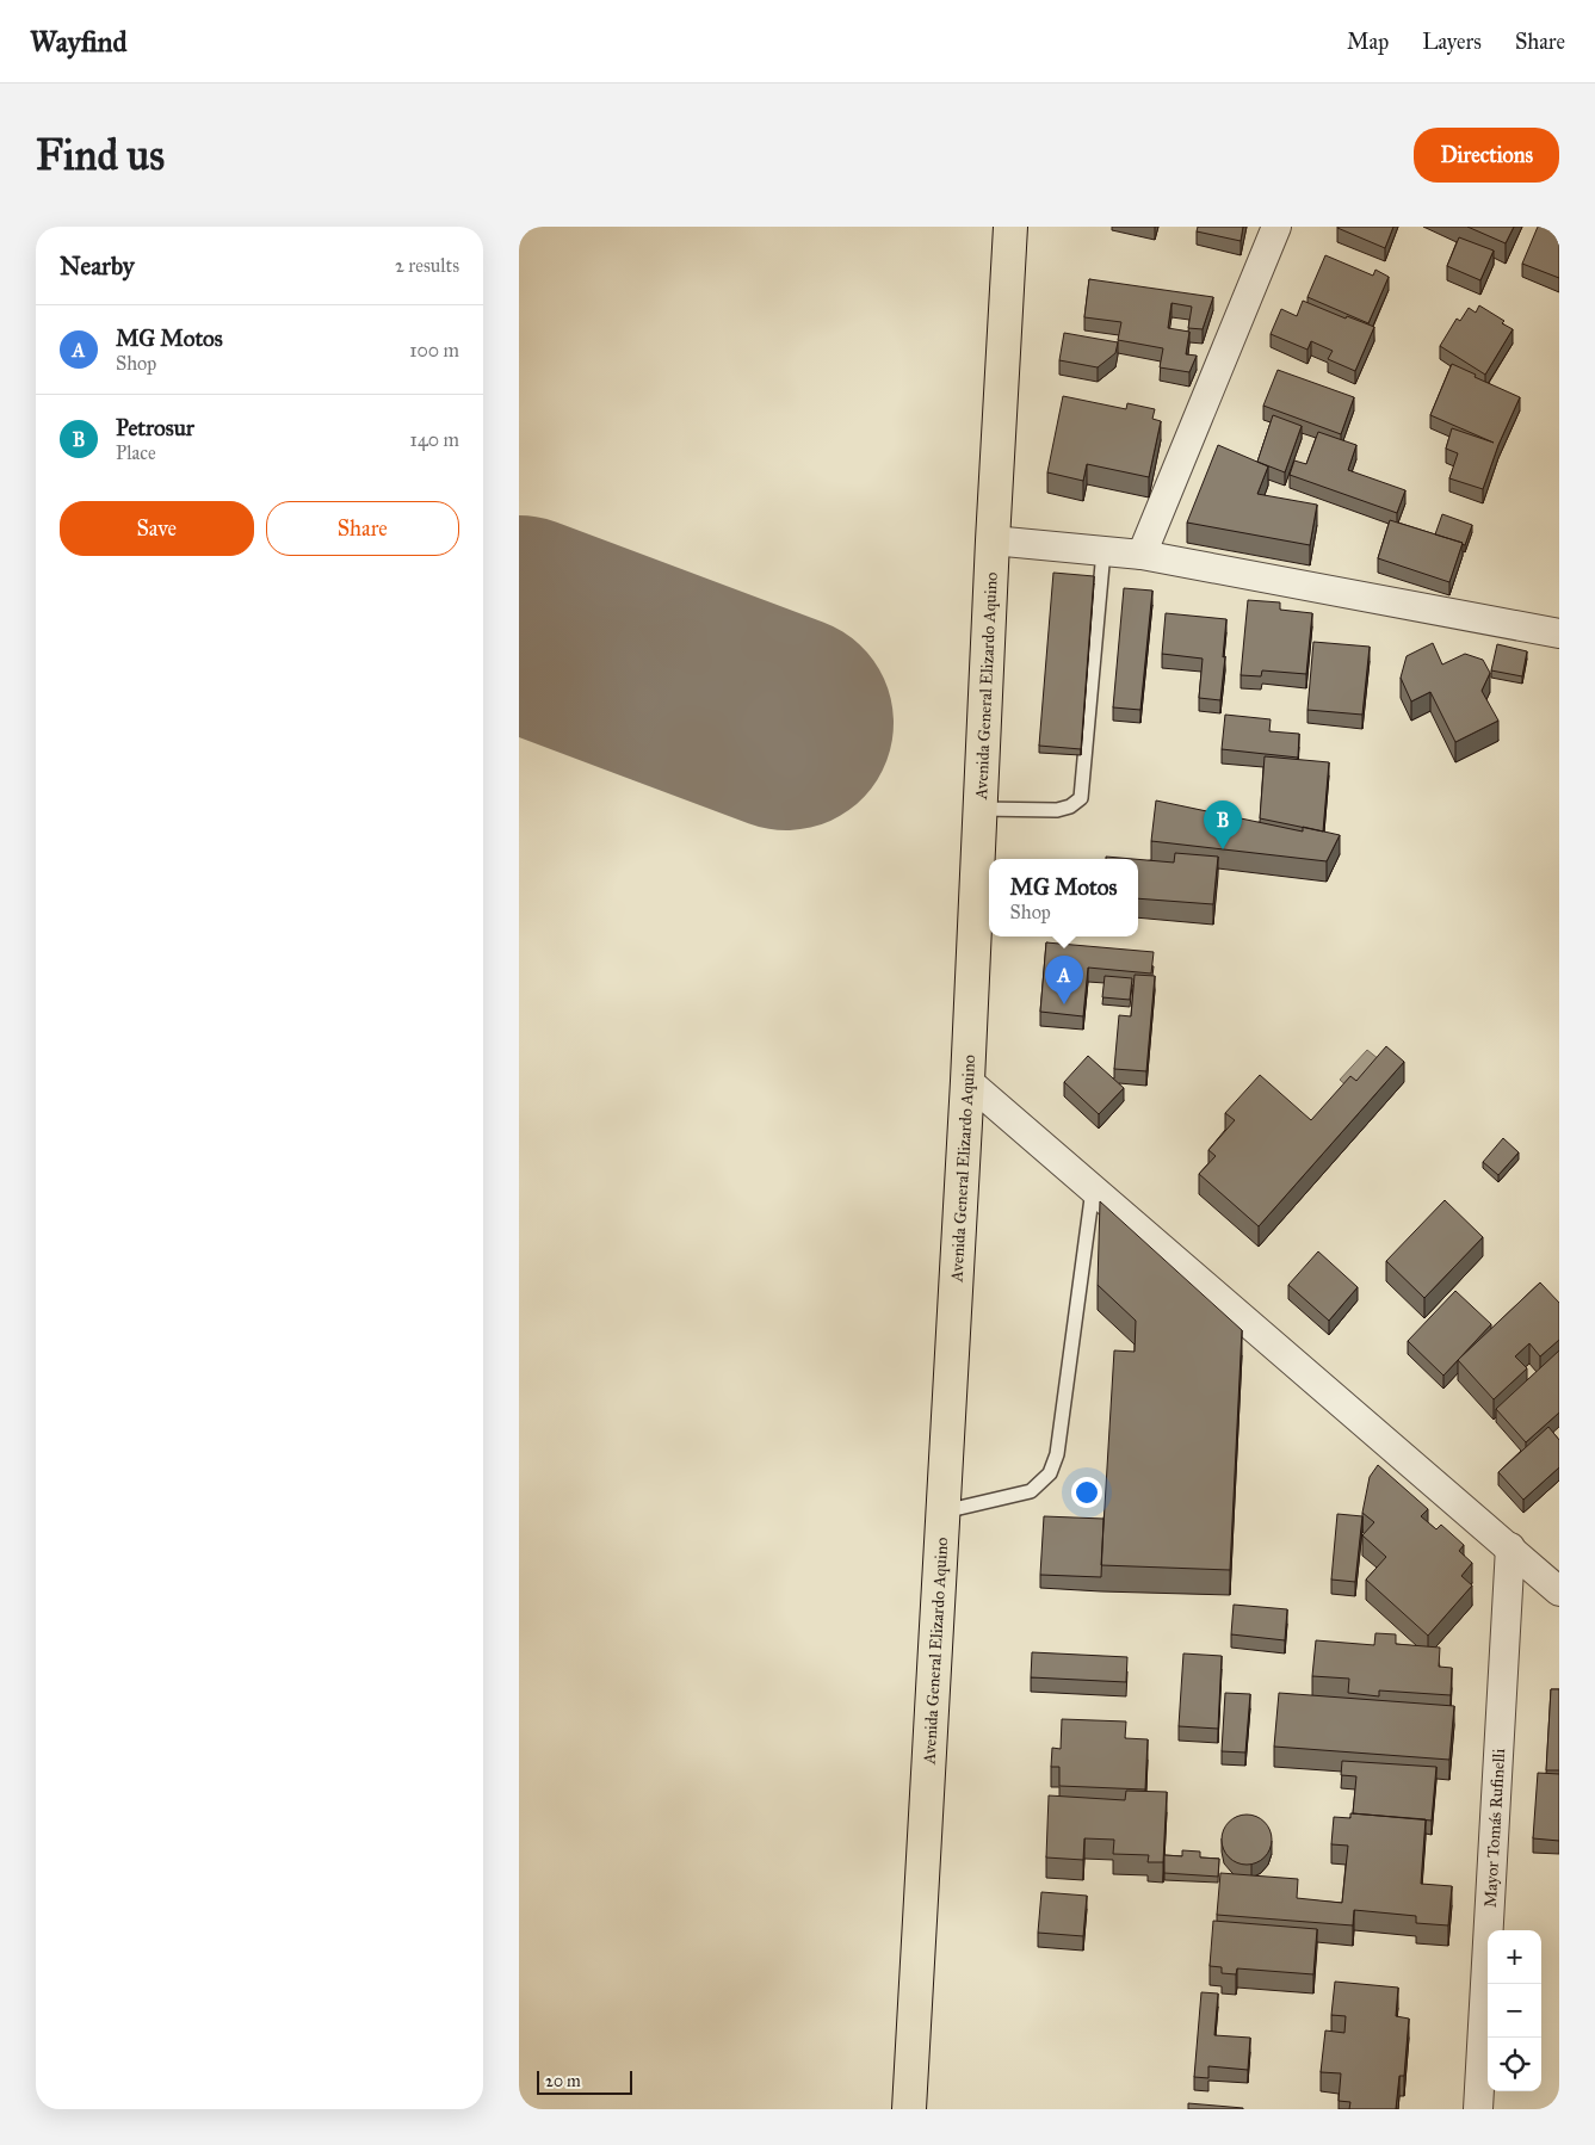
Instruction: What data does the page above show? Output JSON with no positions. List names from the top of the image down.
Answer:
{
  "streets": {
    "main road": ["Avenida General Elizardo Aquino"],
    "street": ["Mayor Tomás Rufinelli"]
  },
  "scale_bar": "20 m",
  "page": {
    "header": "Wayfind",
    "nav": ["Map", "Layers", "Share"],
    "buttons": [
      "Directions",
      ["Save", "Share"]
    ],
    "title": "Find us",
    "heading": ["Nearby", "2 results"],
    "list": [
      {
        "mark": "A",
        "name": "MG Motos",
        "note": "Shop",
        "value": "100 m"
      },
      {
        "mark": "B",
        "name": "Petrosur",
        "note": "Place",
        "value": "140 m"
      }
    ],
    "pins": ["B", "A"],
    "popup": ["MG Motos", "Shop"],
    "map_buttons": ["+", "−"],
    "scale": "20 m"
  }
}
